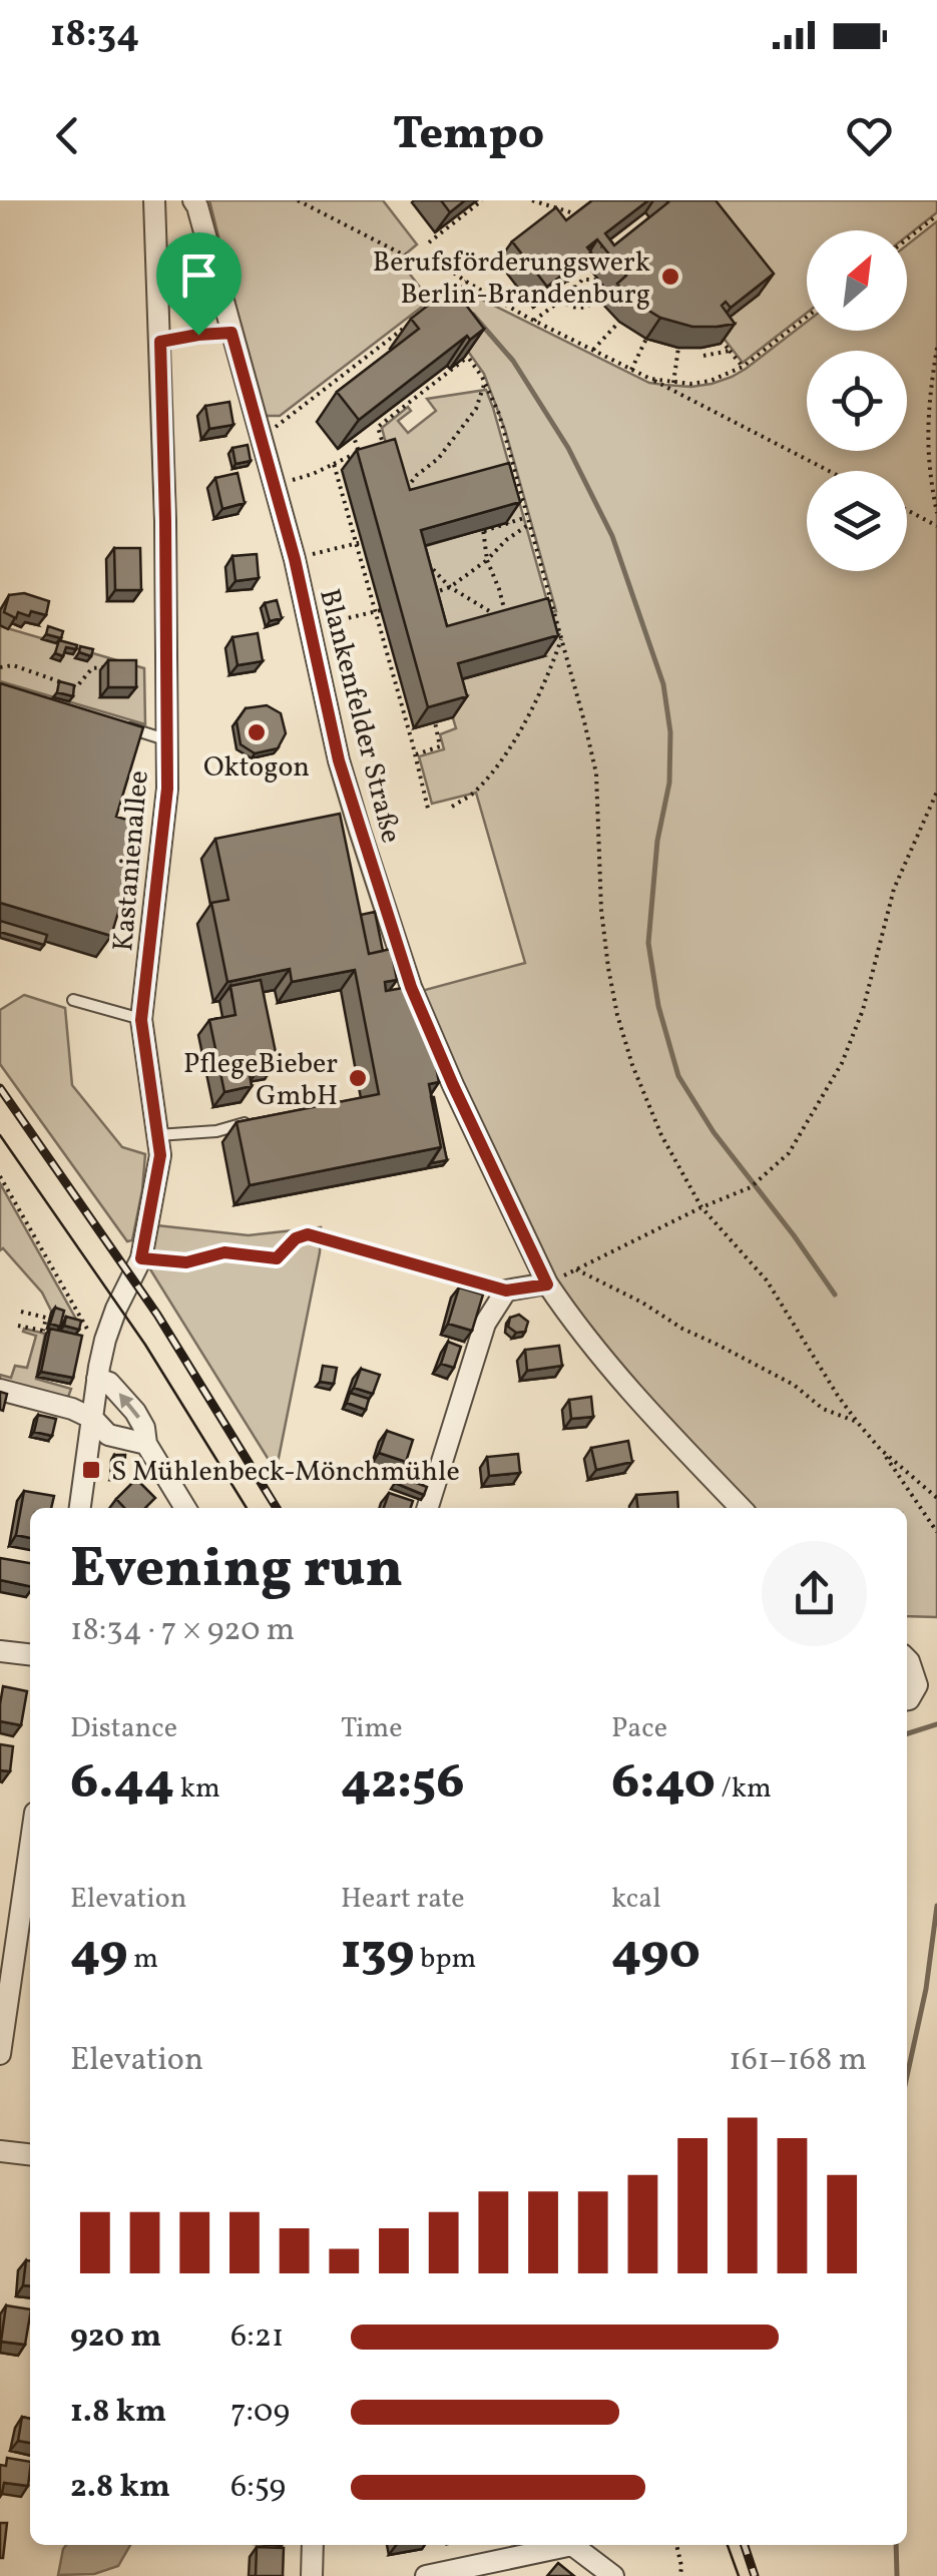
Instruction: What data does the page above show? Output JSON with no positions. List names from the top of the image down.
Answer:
{
  "streets": {
    "street": ["Blankenfelder Straße", "Kastanienallee"]
  },
  "places": {
    "other": ["Berufsförderungswerk Berlin-Brandenburg", "Oktogon", "PflegeBieber GmbH"],
    "transit": ["S Mühlenbeck-Mönchmühle"]
  },
  "north": "top right",
  "page": {
    "status": "18:34",
    "header": "Tempo",
    "heading": ["Evening run", "18:34 · 7 × 920 m"],
    "stats": [
      ["Distance", "6.44 km"],
      ["Time", "42:56"],
      ["Pace", "6:40 /km"],
      ["Elevation", "49 m"],
      ["Heart rate", "139 bpm"],
      ["kcal", "490"]
    ],
    "chart": ["Elevation", "161–168 m"],
    "list": [
      {
        "name": "920 m",
        "note": "6:21"
      },
      {
        "name": "1.8 km",
        "note": "7:09"
      },
      {
        "name": "2.8 km",
        "note": "6:59"
      }
    ]
  }
}
